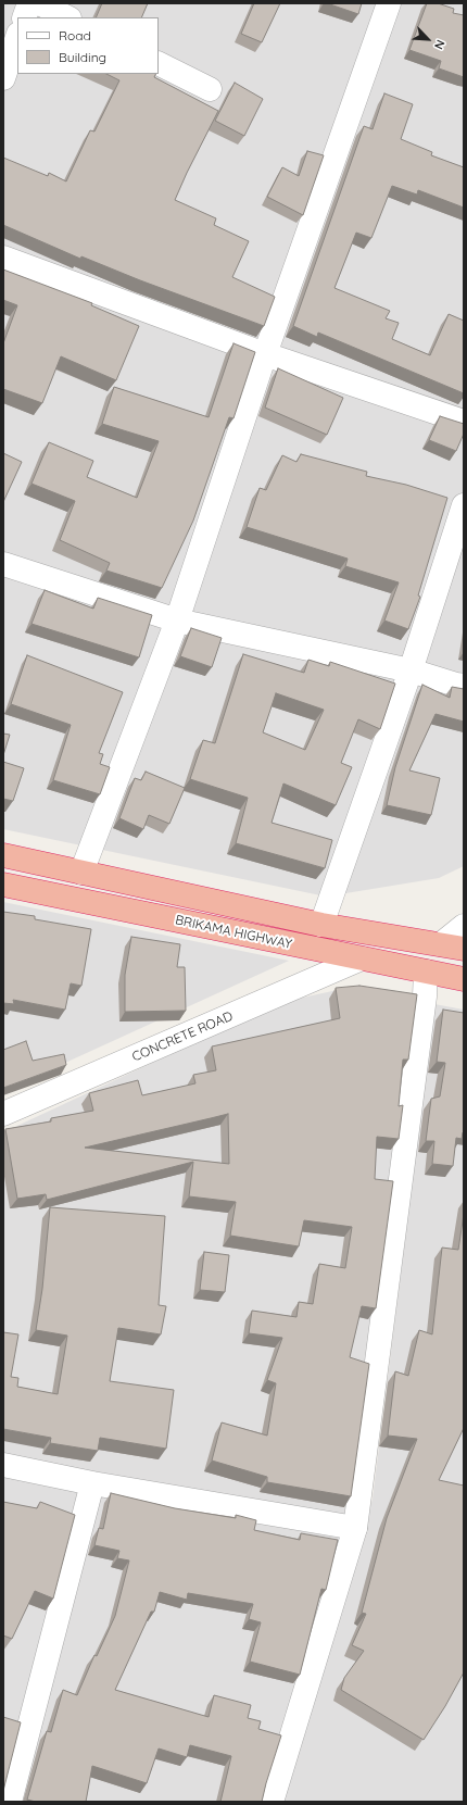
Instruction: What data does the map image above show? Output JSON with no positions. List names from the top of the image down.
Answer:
{
  "streets": {
    "highway": ["BRIKAMA HIGHWAY"],
    "street": ["CONCRETE ROAD"]
  },
  "crossings": [
    ["BRIKAMA HIGHWAY", "CONCRETE ROAD"]
  ],
  "legend": ["Road", "Building"],
  "north": "bottom right"
}
